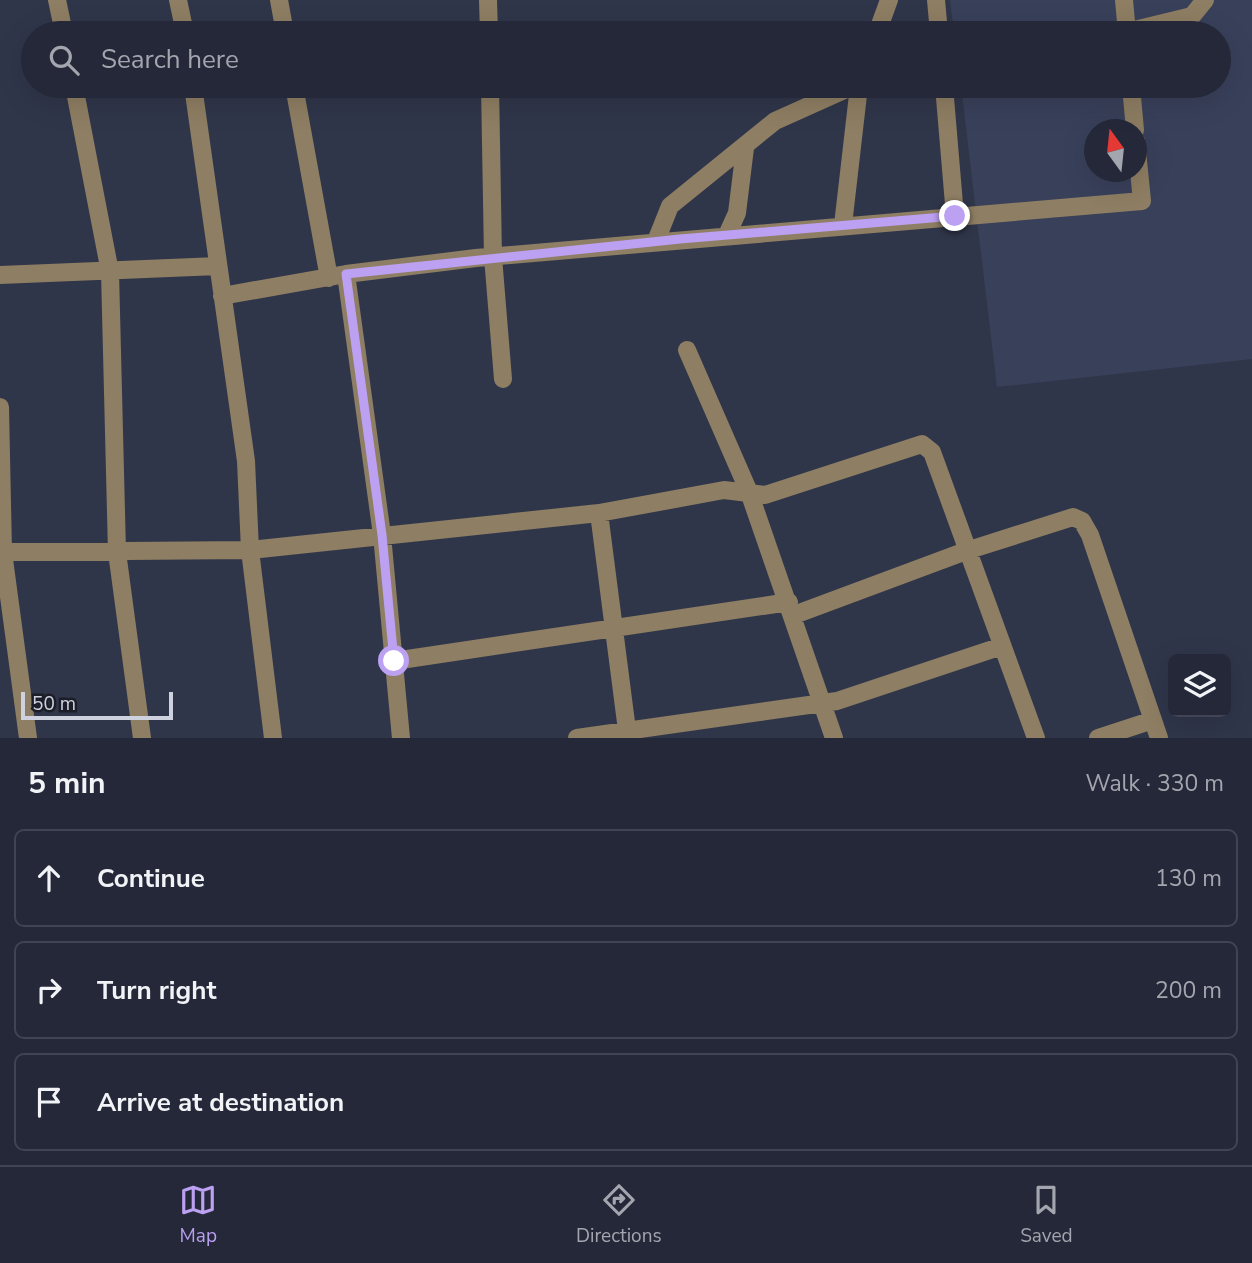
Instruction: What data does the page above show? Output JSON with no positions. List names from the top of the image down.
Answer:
{
  "scale_bar": "50 m",
  "north": "top",
  "page": {
    "search": "Search here",
    "scale": "50 m",
    "heading": ["5 min", "Walk · 330 m"],
    "list": [
      ["Continue", "130 m"],
      ["Turn right", "200 m"],
      "Arrive at destination"
    ],
    "nav": ["Map", "Directions", "Saved"]
  }
}
